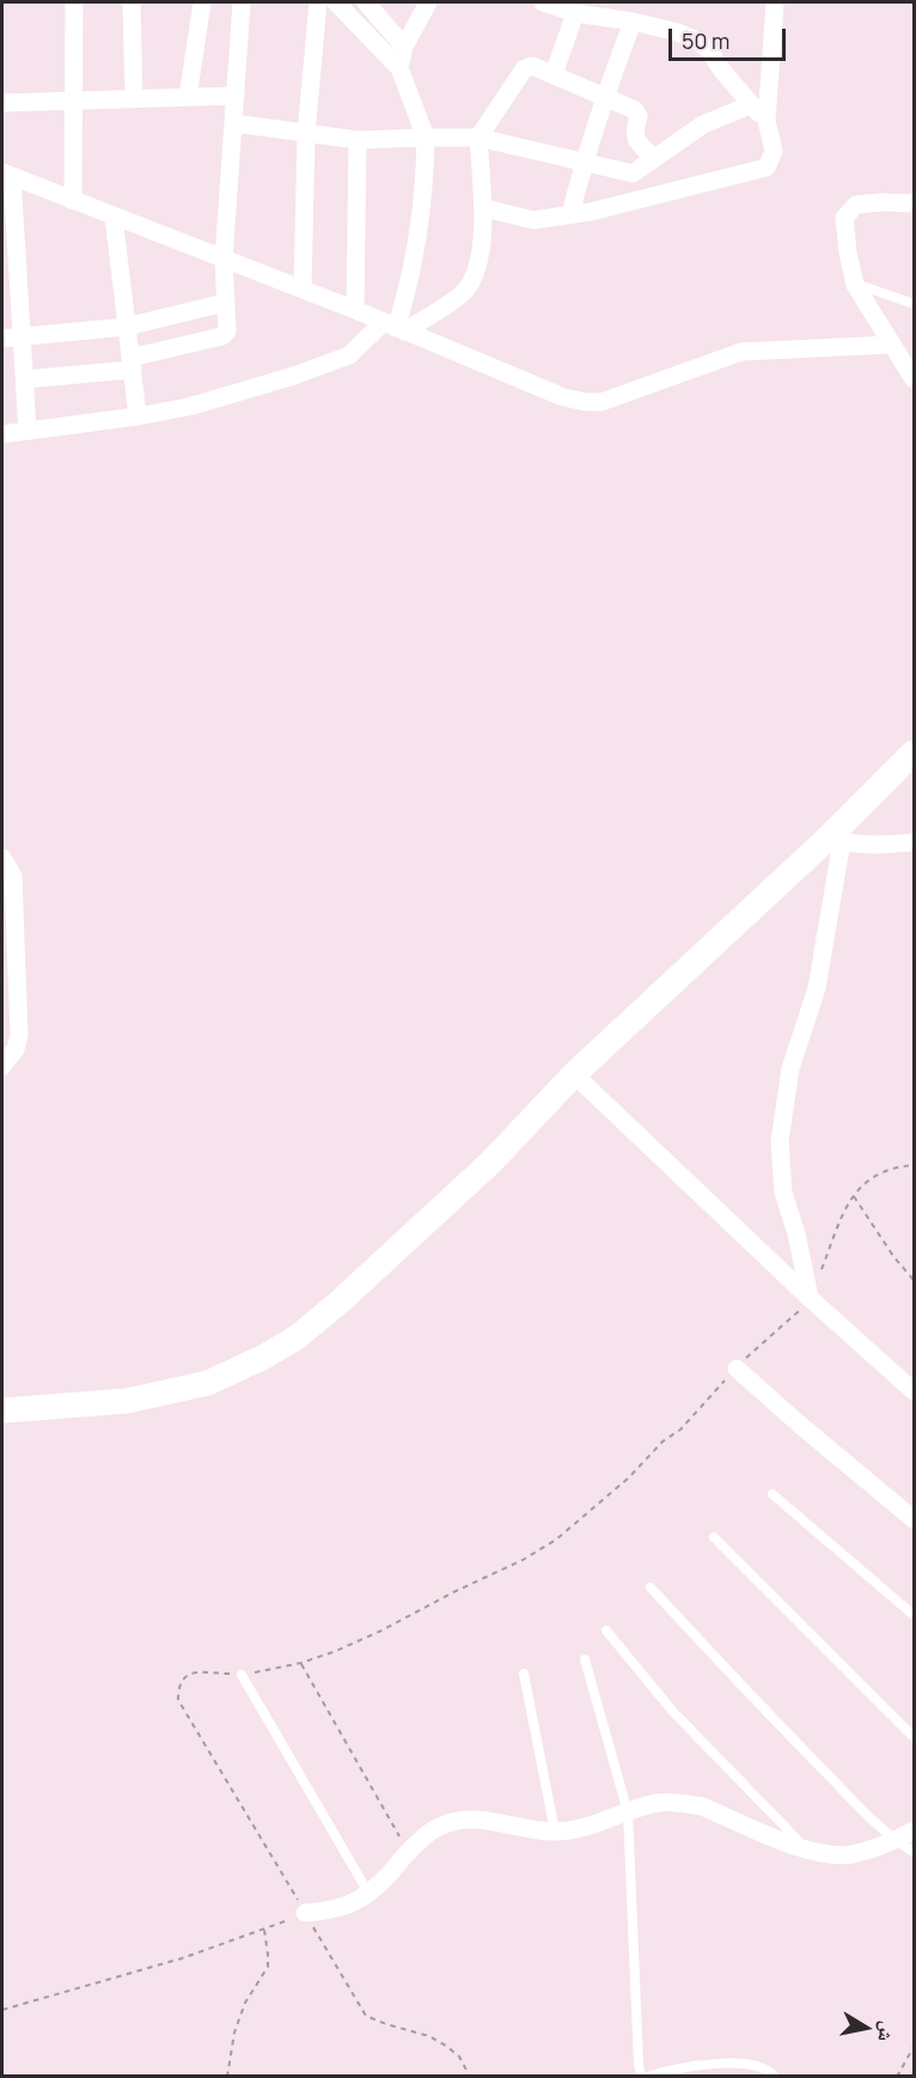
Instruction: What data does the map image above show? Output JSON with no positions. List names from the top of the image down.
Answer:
{
  "scale_bar": "50 m",
  "north": "right"
}
